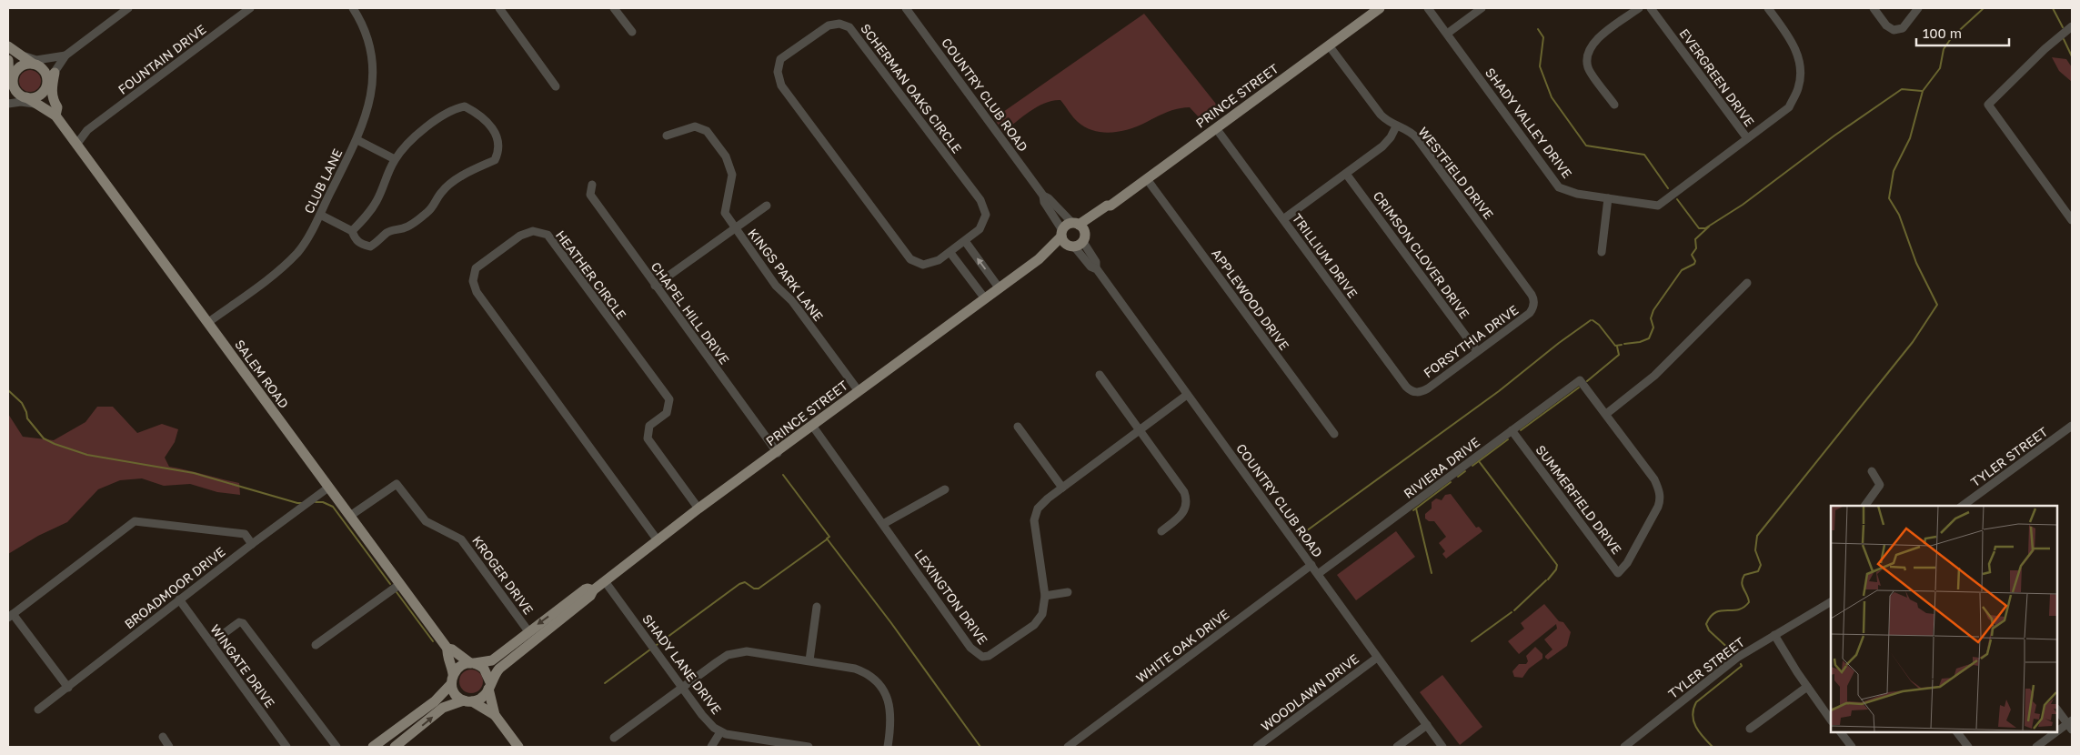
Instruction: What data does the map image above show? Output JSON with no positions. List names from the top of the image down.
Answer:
{
  "streets": {
    "main road": ["PRINCE STREET", "SALEM ROAD"],
    "street": [
      "FOUNTAIN DRIVE",
      "EVERGREEN DRIVE",
      "SCHERMAN OAKS CIRCLE",
      "COUNTRY CLUB ROAD",
      "SHADY VALLEY DRIVE",
      "WESTFIELD DRIVE",
      "CLUB LANE",
      "CRIMSON CLOVER DRIVE",
      "TRILLIUM DRIVE",
      "HEATHER CIRCLE",
      "KINGS PARK LANE",
      "APPLEWOOD DRIVE",
      "CHAPEL HILL DRIVE",
      "FORSYTHIA DRIVE",
      "TYLER STREET",
      "RIVIERA DRIVE",
      "SUMMERFIELD DRIVE",
      "KROGER DRIVE",
      "BROADMOOR DRIVE",
      "LEXINGTON DRIVE",
      "WHITE OAK DRIVE",
      "SHADY LANE DRIVE",
      "WINGATE DRIVE",
      "WOODLAWN DRIVE"
    ]
  },
  "crossings": [
    ["FOUNTAIN DRIVE", "SALEM ROAD"],
    ["EVERGREEN DRIVE", "SHADY VALLEY DRIVE"],
    ["COUNTRY CLUB ROAD", "PRINCE STREET"],
    ["COUNTRY CLUB ROAD", "RIVIERA DRIVE"],
    ["COUNTRY CLUB ROAD", "LEXINGTON DRIVE"],
    ["COUNTRY CLUB ROAD", "WHITE OAK DRIVE"],
    ["COUNTRY CLUB ROAD", "WOODLAWN DRIVE"],
    ["PRINCE STREET", "WESTFIELD DRIVE"],
    ["PRINCE STREET", "TRILLIUM DRIVE"],
    ["PRINCE STREET", "HEATHER CIRCLE"],
    ["PRINCE STREET", "KINGS PARK LANE"],
    ["PRINCE STREET", "APPLEWOOD DRIVE"],
    ["PRINCE STREET", "CHAPEL HILL DRIVE"],
    ["PRINCE STREET", "SALEM ROAD"],
    ["PRINCE STREET", "KROGER DRIVE"],
    ["PRINCE STREET", "LEXINGTON DRIVE"],
    ["PRINCE STREET", "SHADY LANE DRIVE"],
    ["WESTFIELD DRIVE", "FORSYTHIA DRIVE"],
    ["CLUB LANE", "SALEM ROAD"],
    ["CRIMSON CLOVER DRIVE", "FORSYTHIA DRIVE"],
    ["TRILLIUM DRIVE", "FORSYTHIA DRIVE"],
    ["SALEM ROAD", "KROGER DRIVE"],
    ["SALEM ROAD", "BROADMOOR DRIVE"],
    ["RIVIERA DRIVE", "SUMMERFIELD DRIVE"],
    ["BROADMOOR DRIVE", "WINGATE DRIVE"]
  ],
  "scale_bar": "100 m"
}
